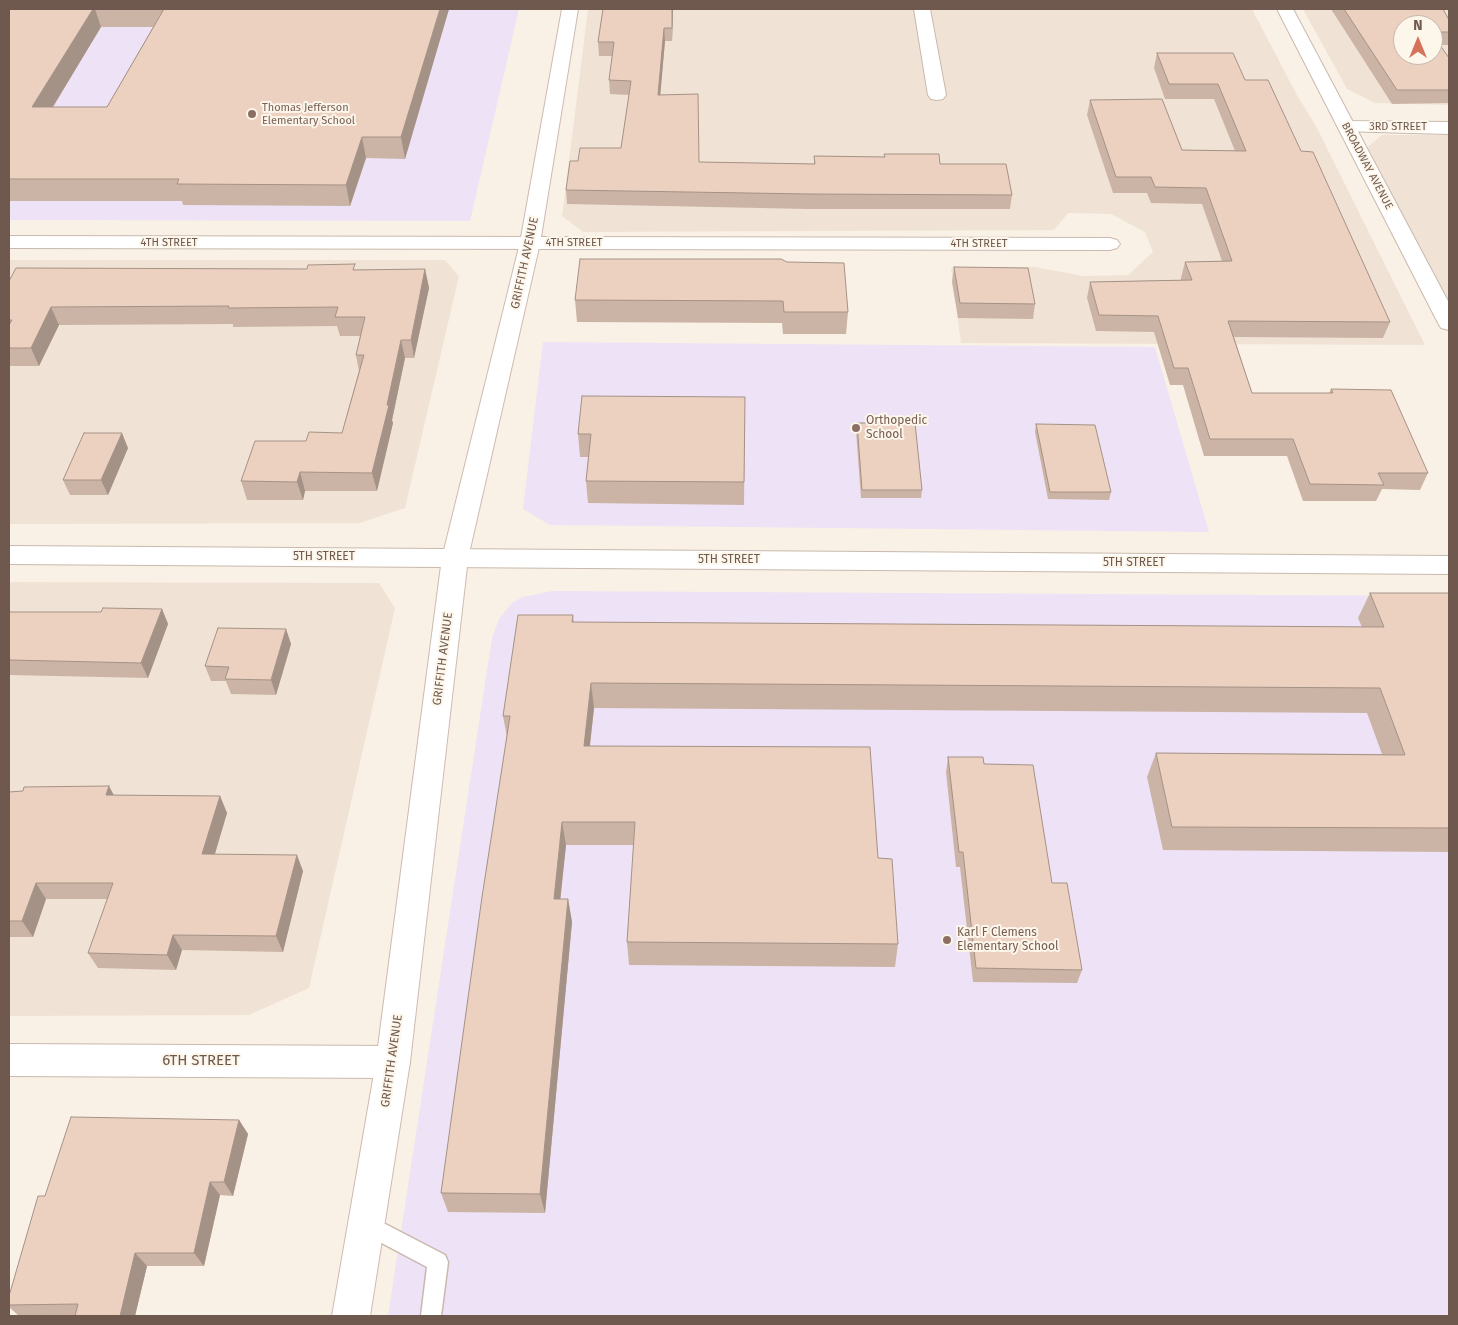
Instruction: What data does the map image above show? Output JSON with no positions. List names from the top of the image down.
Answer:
{
  "streets": {
    "street": [
      "3RD STREET",
      "BROADWAY AVENUE",
      "4TH STREET",
      "GRIFFITH AVENUE",
      "5TH STREET",
      "6TH STREET"
    ]
  },
  "crossings": [
    ["3RD STREET", "BROADWAY AVENUE"],
    ["4TH STREET", "GRIFFITH AVENUE"],
    ["GRIFFITH AVENUE", "5TH STREET"],
    ["GRIFFITH AVENUE", "6TH STREET"]
  ],
  "places": ["Thomas Jefferson Elementary School", "Orthopedic School", "Karl F Clemens Elementary School"],
  "north": "top"
}
